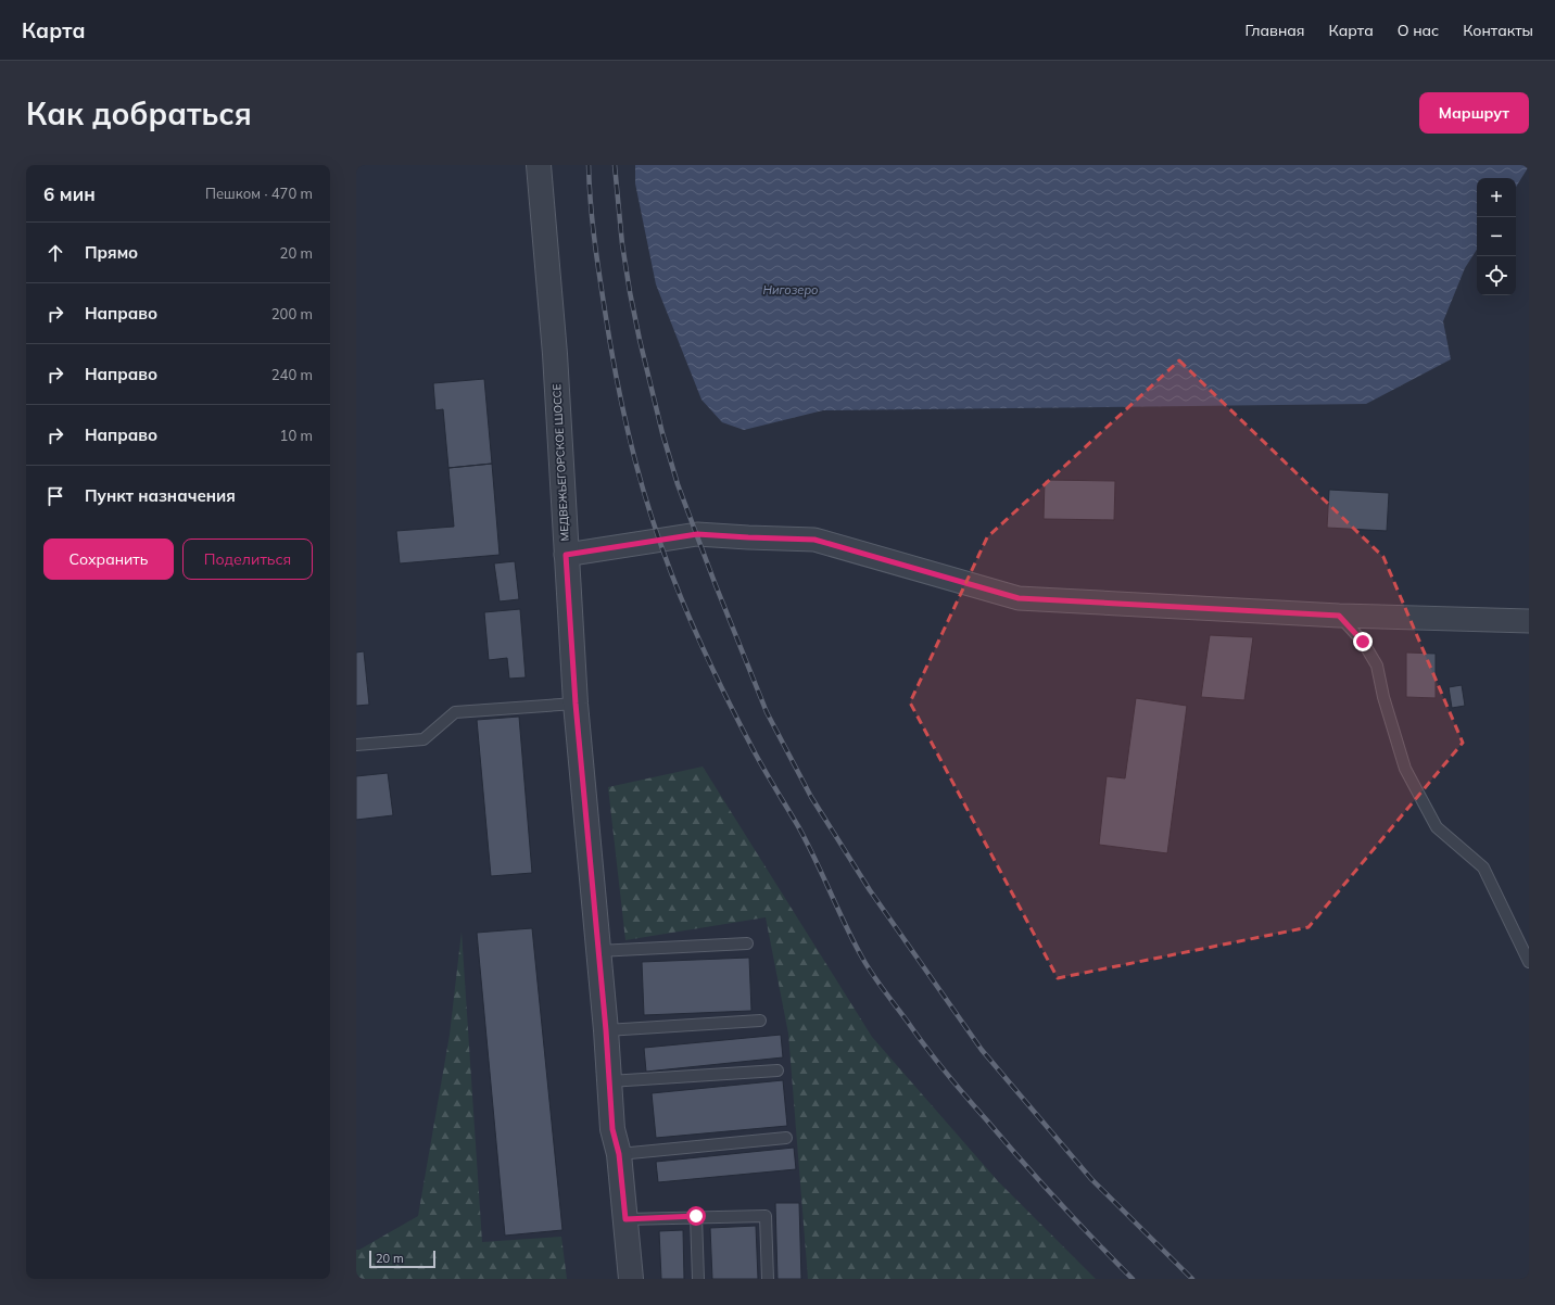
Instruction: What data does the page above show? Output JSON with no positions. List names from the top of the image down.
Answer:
{
  "streets": {
    "street": ["МЕДВЕЖЬЕГОРСКОЕ ШОССЕ"]
  },
  "water": ["Нигозеро"],
  "scale_bar": "20 m",
  "page": {
    "header": "Карта",
    "nav": [
      "Главная",
      "Карта",
      "О нас",
      "Контакты"
    ],
    "buttons": [
      "Маршрут",
      ["Сохранить", "Поделиться"]
    ],
    "title": "Как добраться",
    "heading": ["6 мин", "Пешком · 470 m"],
    "map_buttons": ["+", "−"],
    "list": [
      ["Прямо", "20 m"],
      ["Направо", "200 m"],
      ["Направо", "240 m"],
      ["Направо", "10 m"],
      "Пункт назначения"
    ],
    "scale": "20 m"
  }
}
